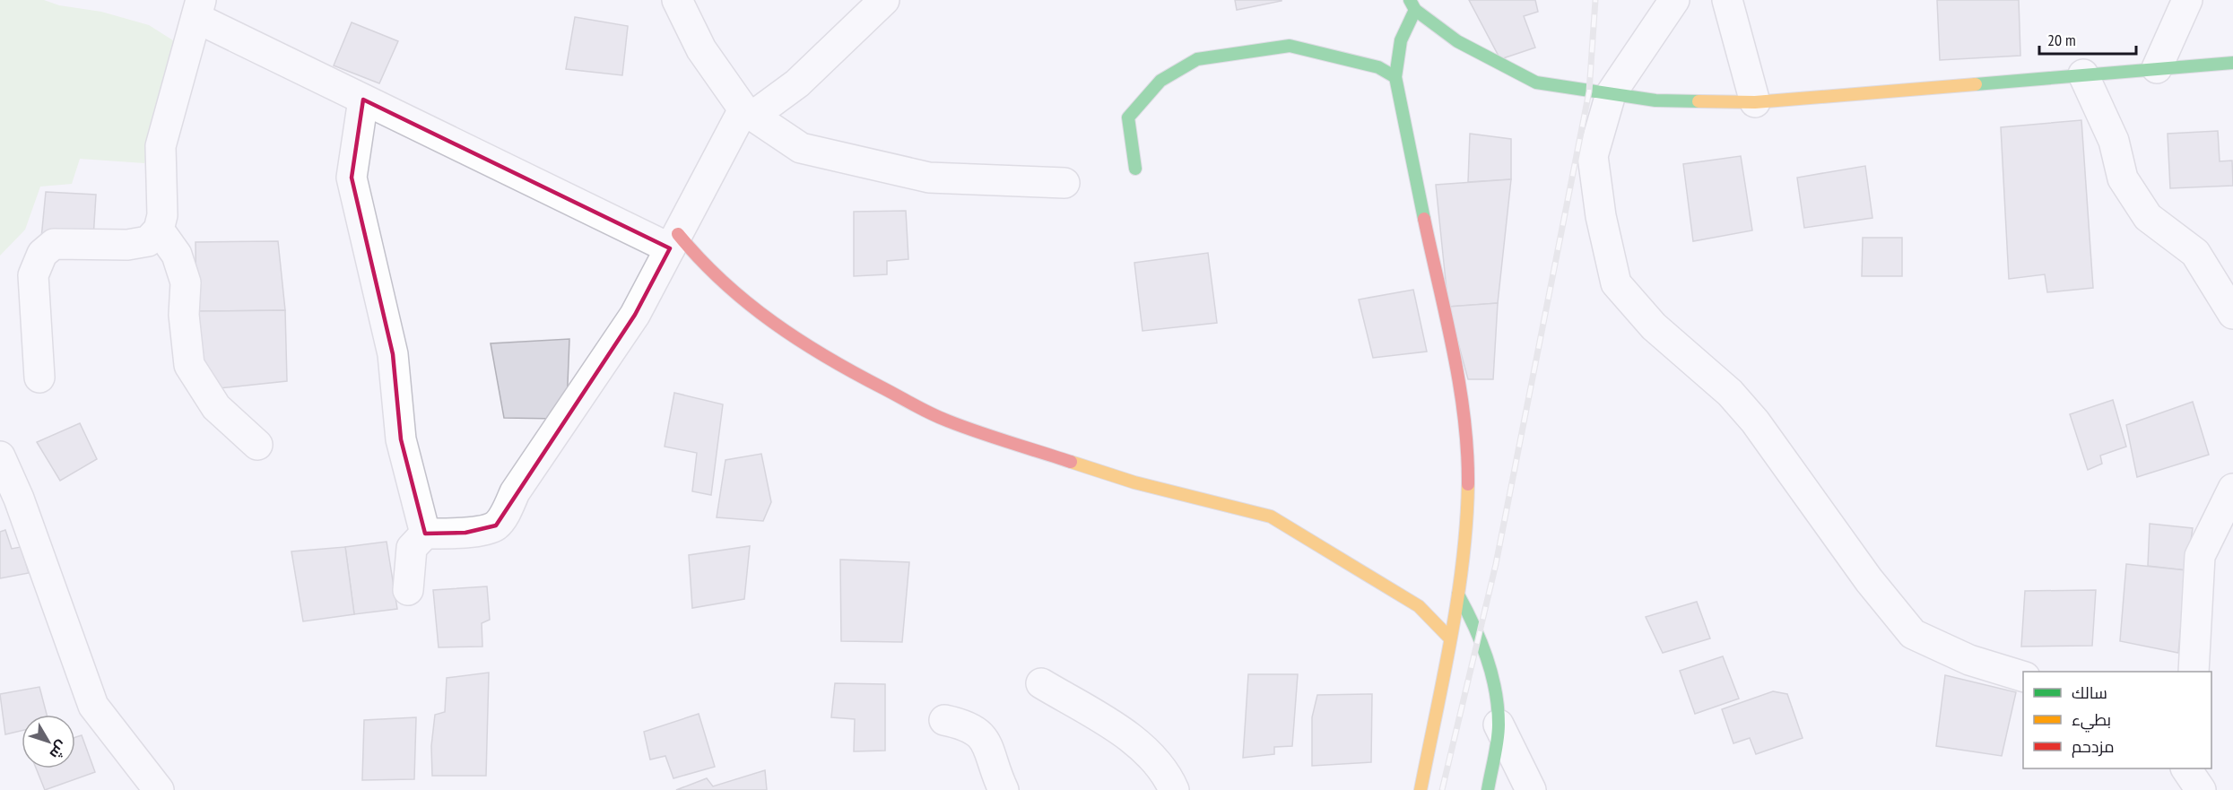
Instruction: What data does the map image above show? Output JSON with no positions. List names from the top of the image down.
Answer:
{
  "legend": ["سالك", "بطيء", "مزدحم"],
  "scale_bar": "20 m",
  "north": "bottom right"
}
